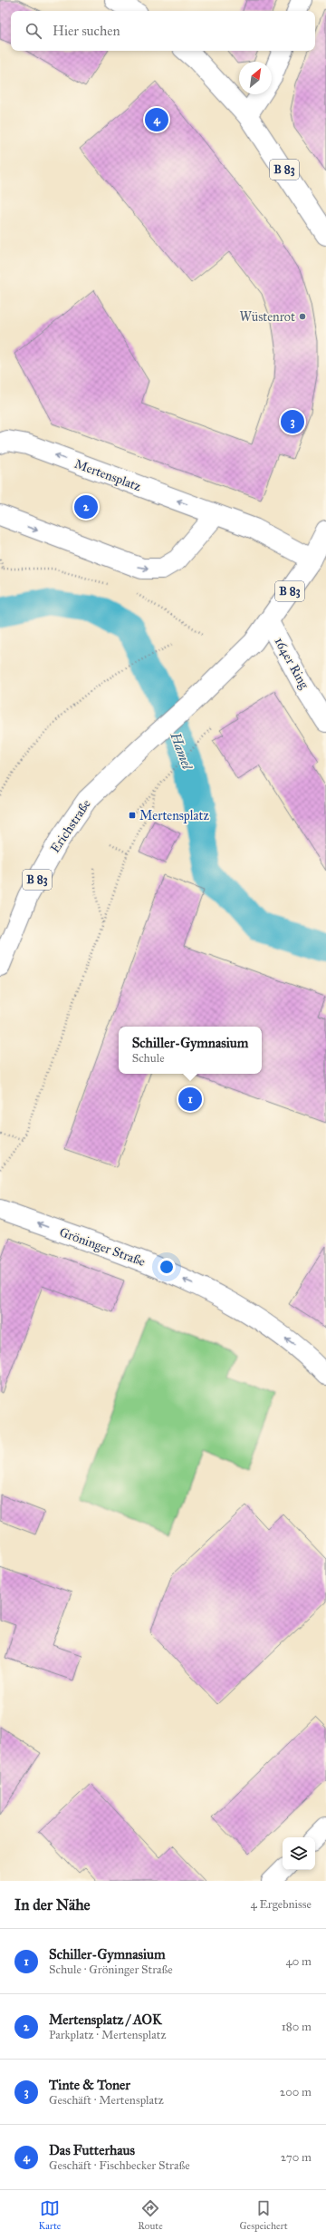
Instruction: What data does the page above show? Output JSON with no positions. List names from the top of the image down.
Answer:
{
  "streets": {
    "main road": [
      "B 83",
      "Mertensplatz",
      "164er Ring",
      "Erichstraße",
      "Gröninger Straße"
    ]
  },
  "crossings": [
    ["B 83", "Mertensplatz"],
    ["B 83", "164er Ring"],
    ["B 83", "Erichstraße"],
    ["164er Ring", "Erichstraße"]
  ],
  "one_way": ["Gröninger Straße"],
  "water": ["Hamel"],
  "places": {
    "other": ["Wüstenrot"],
    "transit": ["Mertensplatz"]
  },
  "north": "top right",
  "page": {
    "search": "Hier suchen",
    "pins": [
      "4",
      "3",
      "2",
      "1"
    ],
    "popup": ["Schiller-Gymnasium", "Schule"],
    "heading": ["In der Nähe", "4 Ergebnisse"],
    "list": [
      {
        "mark": "1",
        "name": "Schiller-Gymnasium",
        "note": "Schule · Gröninger Straße",
        "value": "40 m"
      },
      {
        "mark": "2",
        "name": "Mertensplatz / AOK",
        "note": "Parkplatz · Mertensplatz",
        "value": "180 m"
      },
      {
        "mark": "3",
        "name": "Tinte & Toner",
        "note": "Geschäft · Mertensplatz",
        "value": "200 m"
      },
      {
        "mark": "4",
        "name": "Das Futterhaus",
        "note": "Geschäft · Fischbecker Straße",
        "value": "270 m"
      }
    ],
    "nav": ["Karte", "Route", "Gespeichert"]
  }
}
